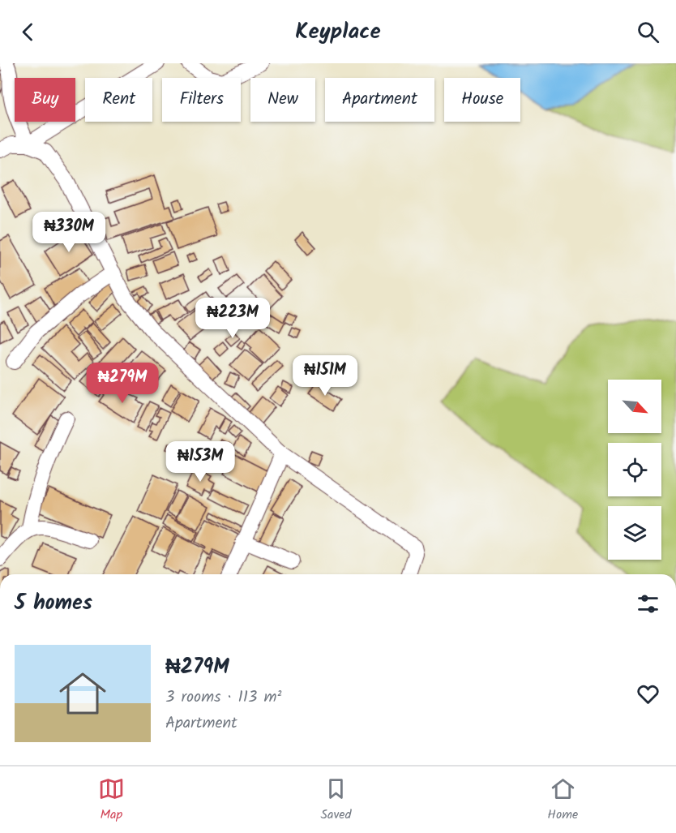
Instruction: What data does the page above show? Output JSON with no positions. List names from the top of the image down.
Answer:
{
  "north": "bottom right",
  "page": {
    "header": "Keyplace",
    "chip": [
      "Buy",
      "Rent",
      "Filters",
      "New",
      "Apartment",
      "House"
    ],
    "price": [
      "₦330M",
      "₦223M",
      "₦151M",
      "₦279M",
      "₦153M"
    ],
    "heading": "5 homes",
    "list": [
      {
        "name": "₦279M",
        "note": "3 rooms · 113 m² · Apartment"
      }
    ],
    "tabs": ["Map", "Saved", "Home"]
  }
}
